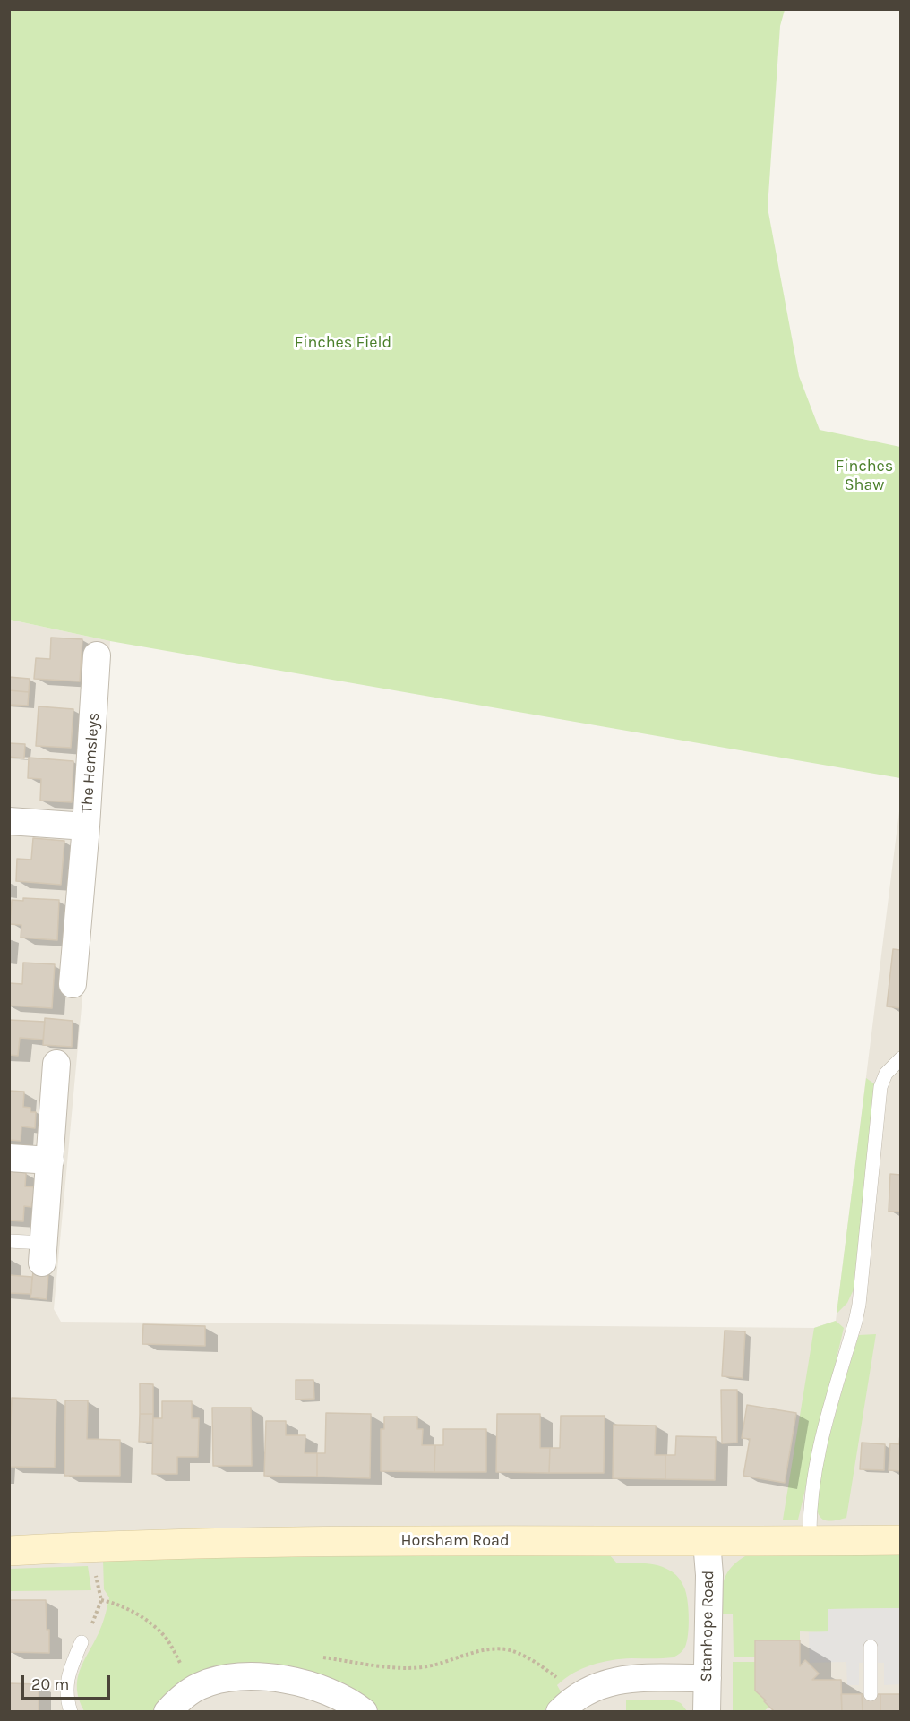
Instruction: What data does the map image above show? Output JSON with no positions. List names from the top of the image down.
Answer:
{
  "streets": {
    "street": ["The Hemsleys", "Horsham Road", "Stanhope Road"]
  },
  "crossings": [
    ["Horsham Road", "Stanhope Road"]
  ],
  "parks": ["Finches Field", "Finches Shaw"],
  "scale_bar": "20 m"
}
